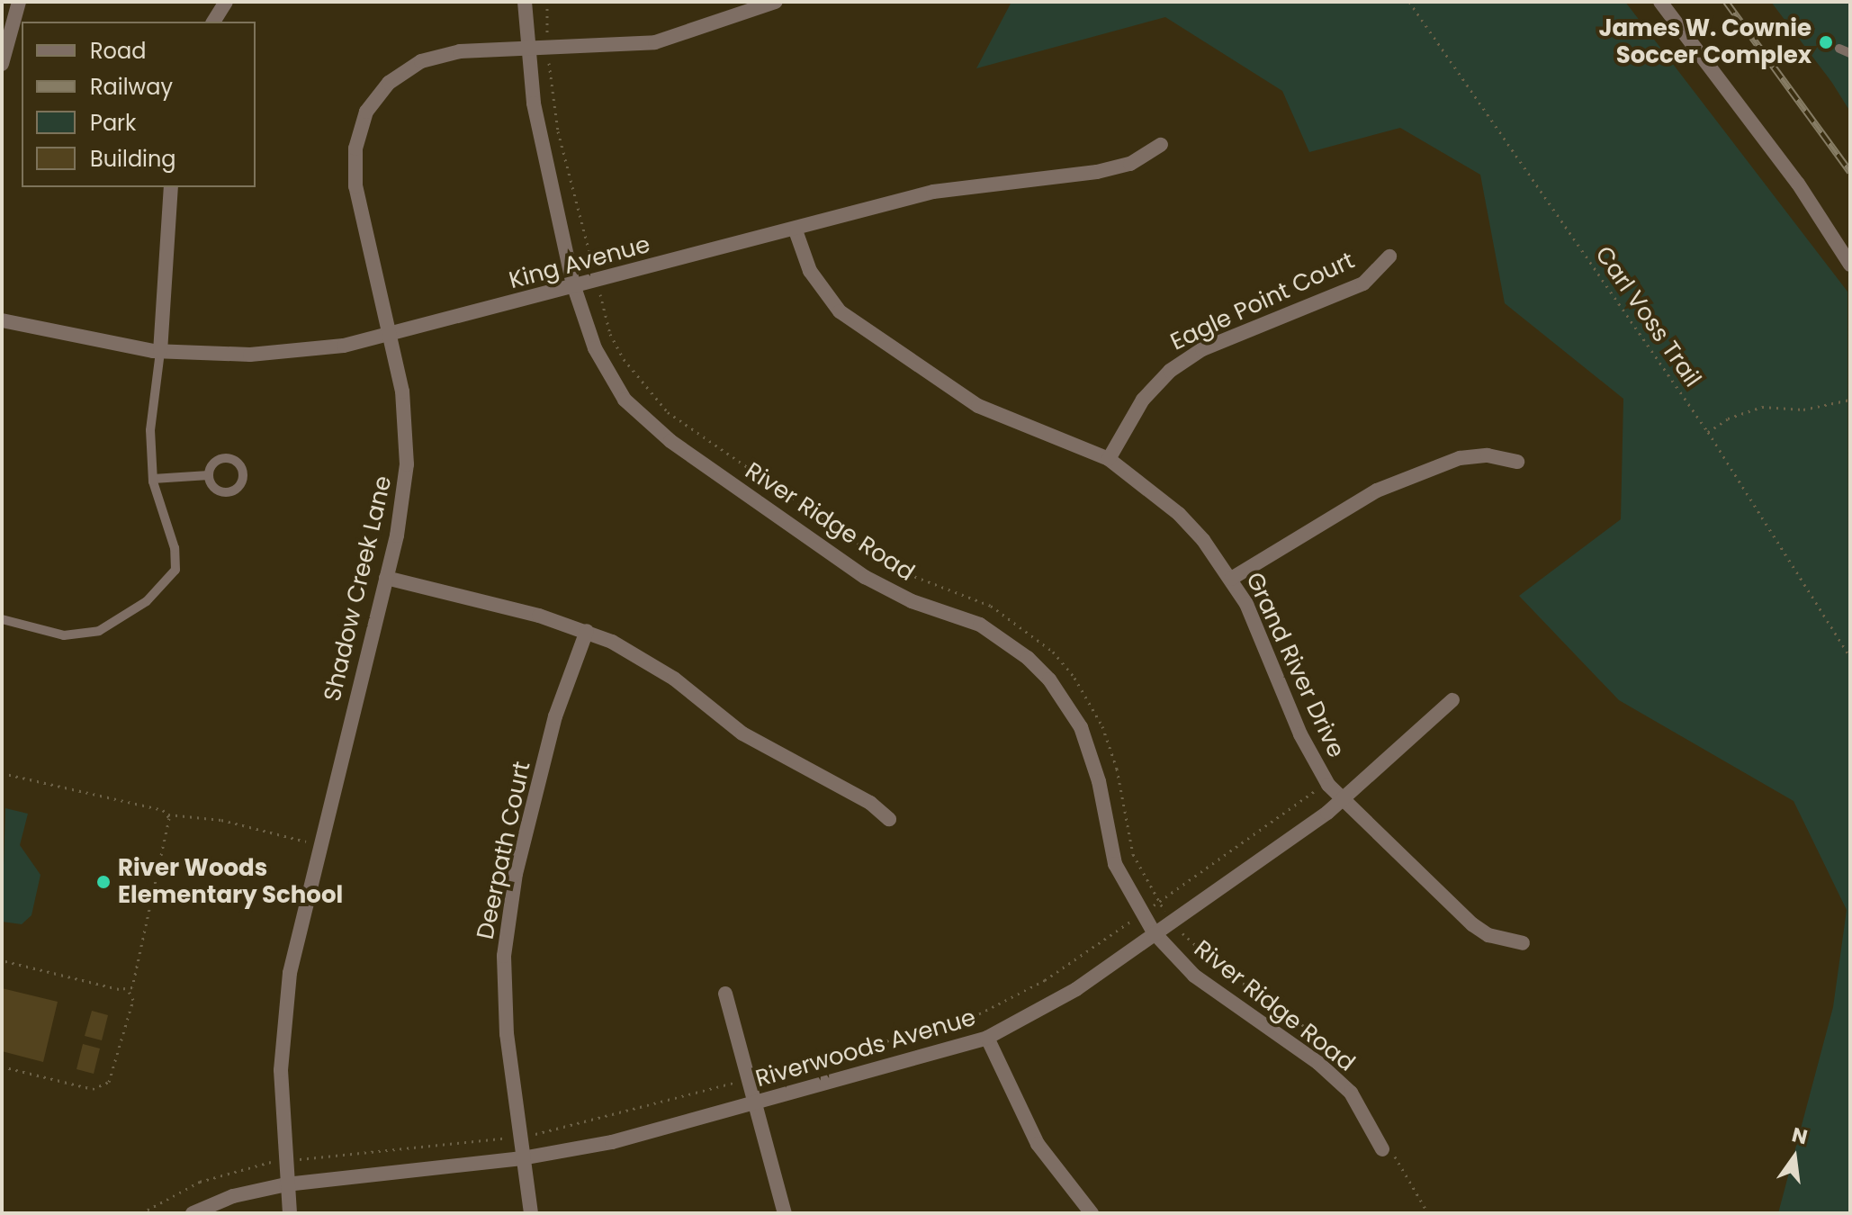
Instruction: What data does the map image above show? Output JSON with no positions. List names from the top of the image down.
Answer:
{
  "streets": {
    "street": [
      "King Avenue",
      "Eagle Point Court",
      "River Ridge Road",
      "Shadow Creek Lane",
      "Grand River Drive",
      "Deerpath Court",
      "Riverwoods Avenue"
    ],
    "path": ["Carl Voss Trail"]
  },
  "crossings": [
    ["King Avenue", "River Ridge Road"],
    ["King Avenue", "Shadow Creek Lane"],
    ["King Avenue", "Grand River Drive"],
    ["Eagle Point Court", "Grand River Drive"],
    ["River Ridge Road", "Shadow Creek Lane"],
    ["River Ridge Road", "Riverwoods Avenue"],
    ["Shadow Creek Lane", "Riverwoods Avenue"],
    ["Grand River Drive", "Riverwoods Avenue"],
    ["Deerpath Court", "Riverwoods Avenue"]
  ],
  "places": ["James W. Cownie Soccer Complex", "River Woods Elementary School"],
  "legend": [
    "Road",
    "Railway",
    "Park",
    "Building"
  ],
  "north": "top"
}
